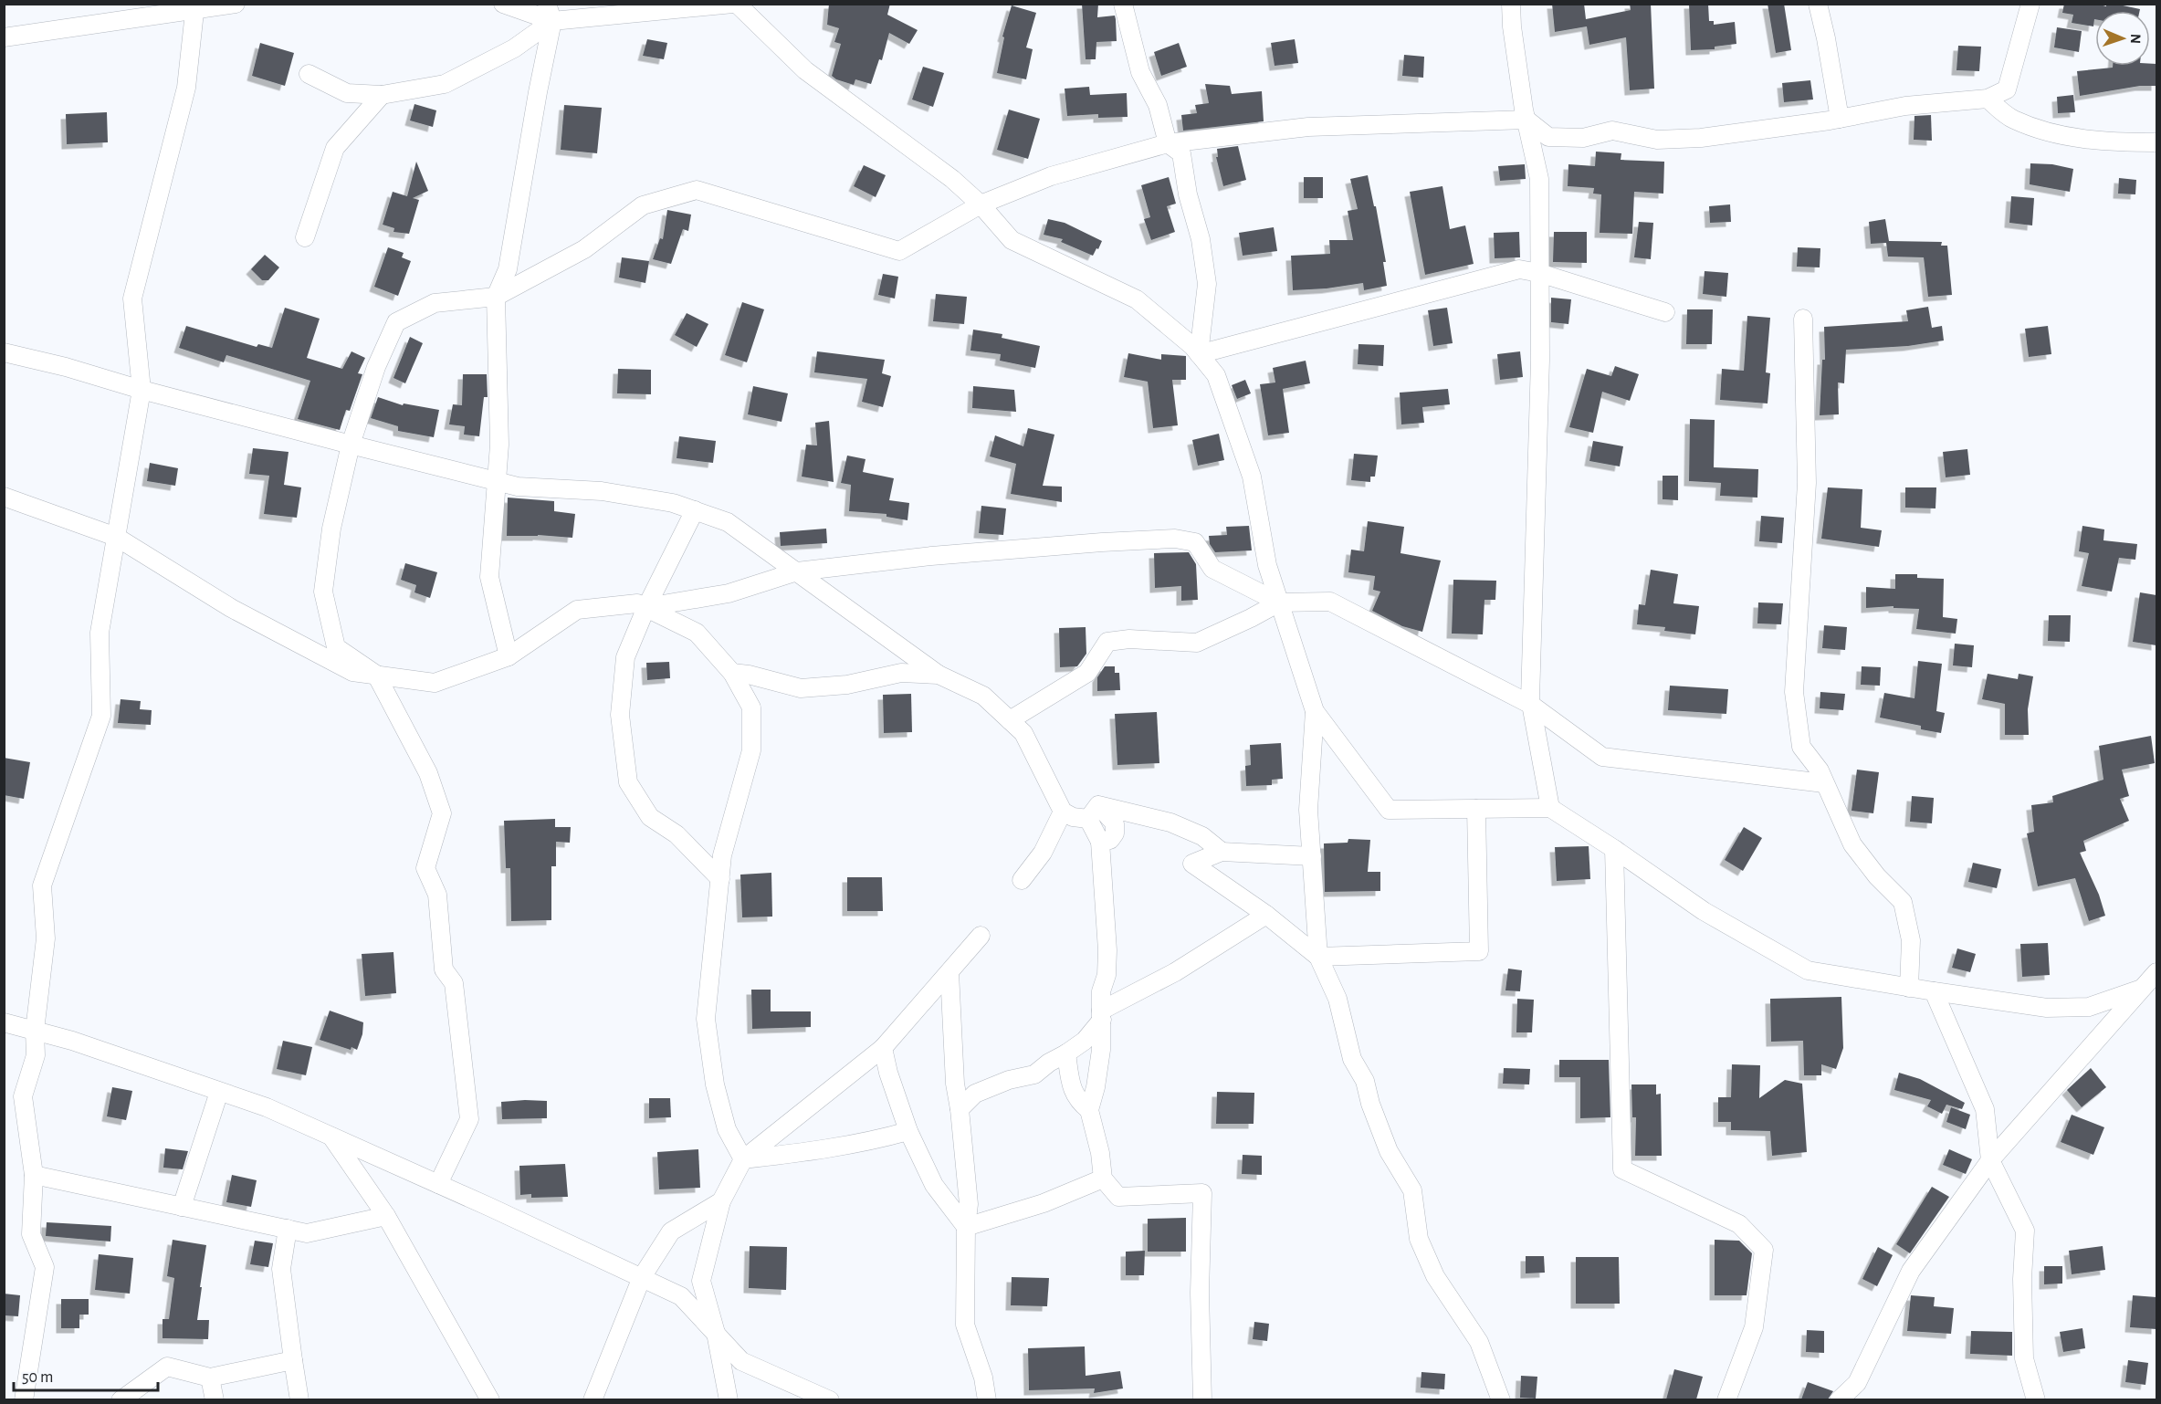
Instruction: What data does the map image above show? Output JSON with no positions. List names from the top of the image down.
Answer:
{
  "scale_bar": "50 m",
  "north": "right"
}
